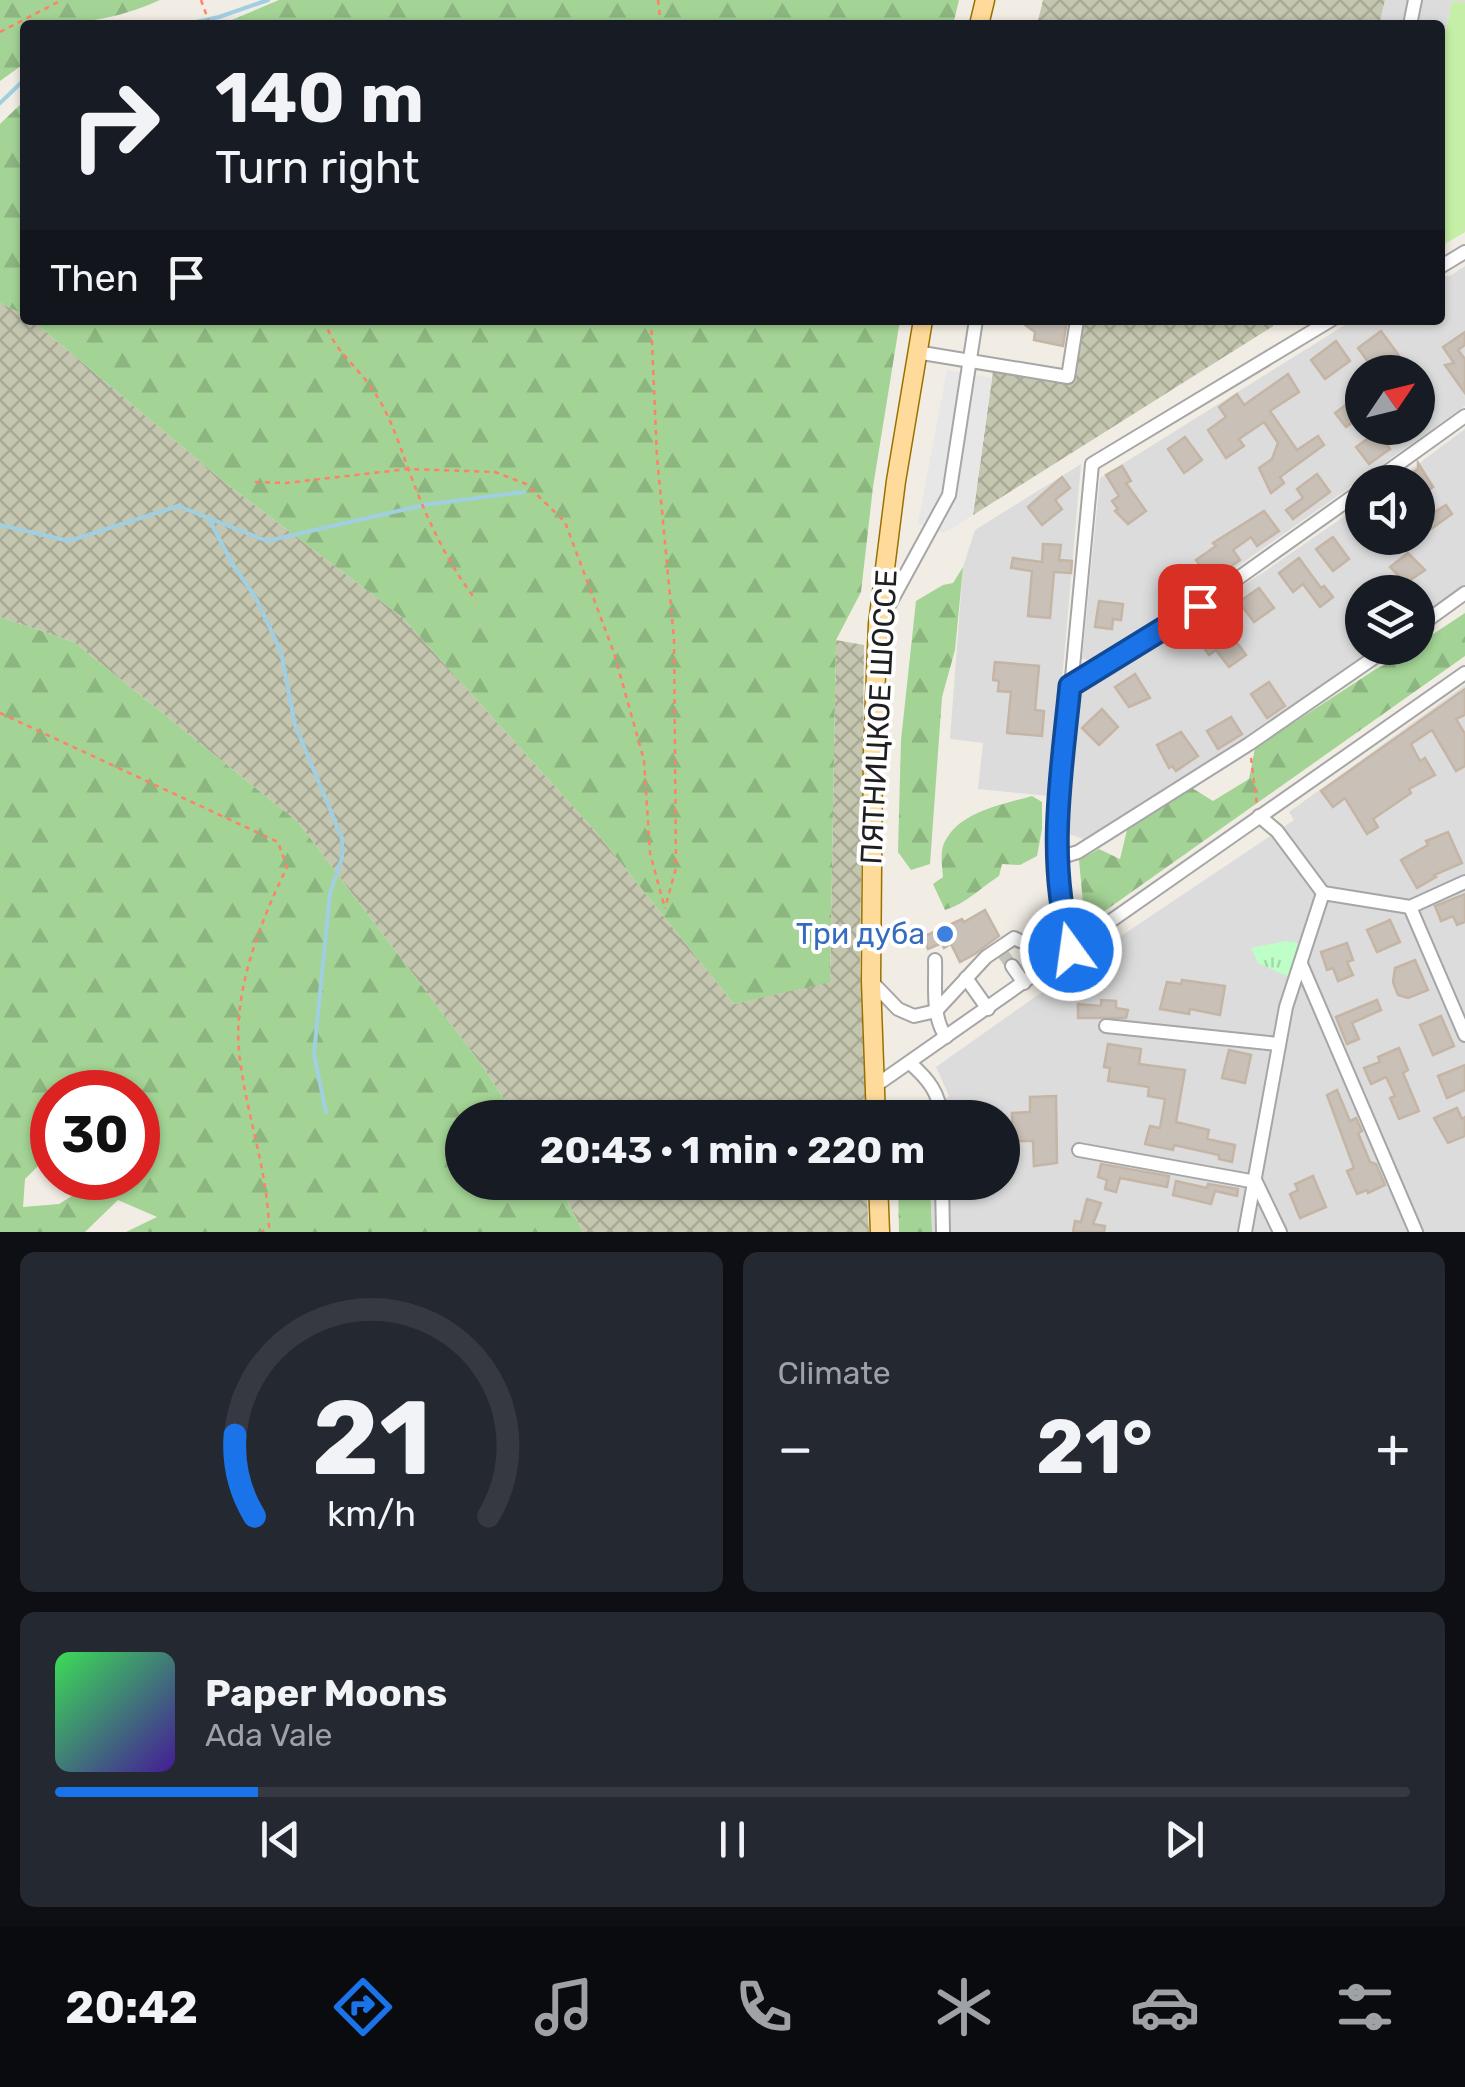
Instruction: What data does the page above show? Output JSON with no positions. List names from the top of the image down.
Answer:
{
  "streets": {
    "main road": ["ПЯТНИЦКОЕ ШОССЕ"]
  },
  "places": ["Три дуба"],
  "north": "top right",
  "page": {
    "turn": ["140 m", "Turn right"],
    "then": "Then",
    "limit": "30",
    "trip": "20:43 · 1 min · 220 m",
    "tile": "Climate",
    "heat": ["−", "21°", "+"],
    "song": ["Paper Moons", "Ada Vale"],
    "tabs": "20:42",
    "gauge": ["21", "km/h"]
  }
}
